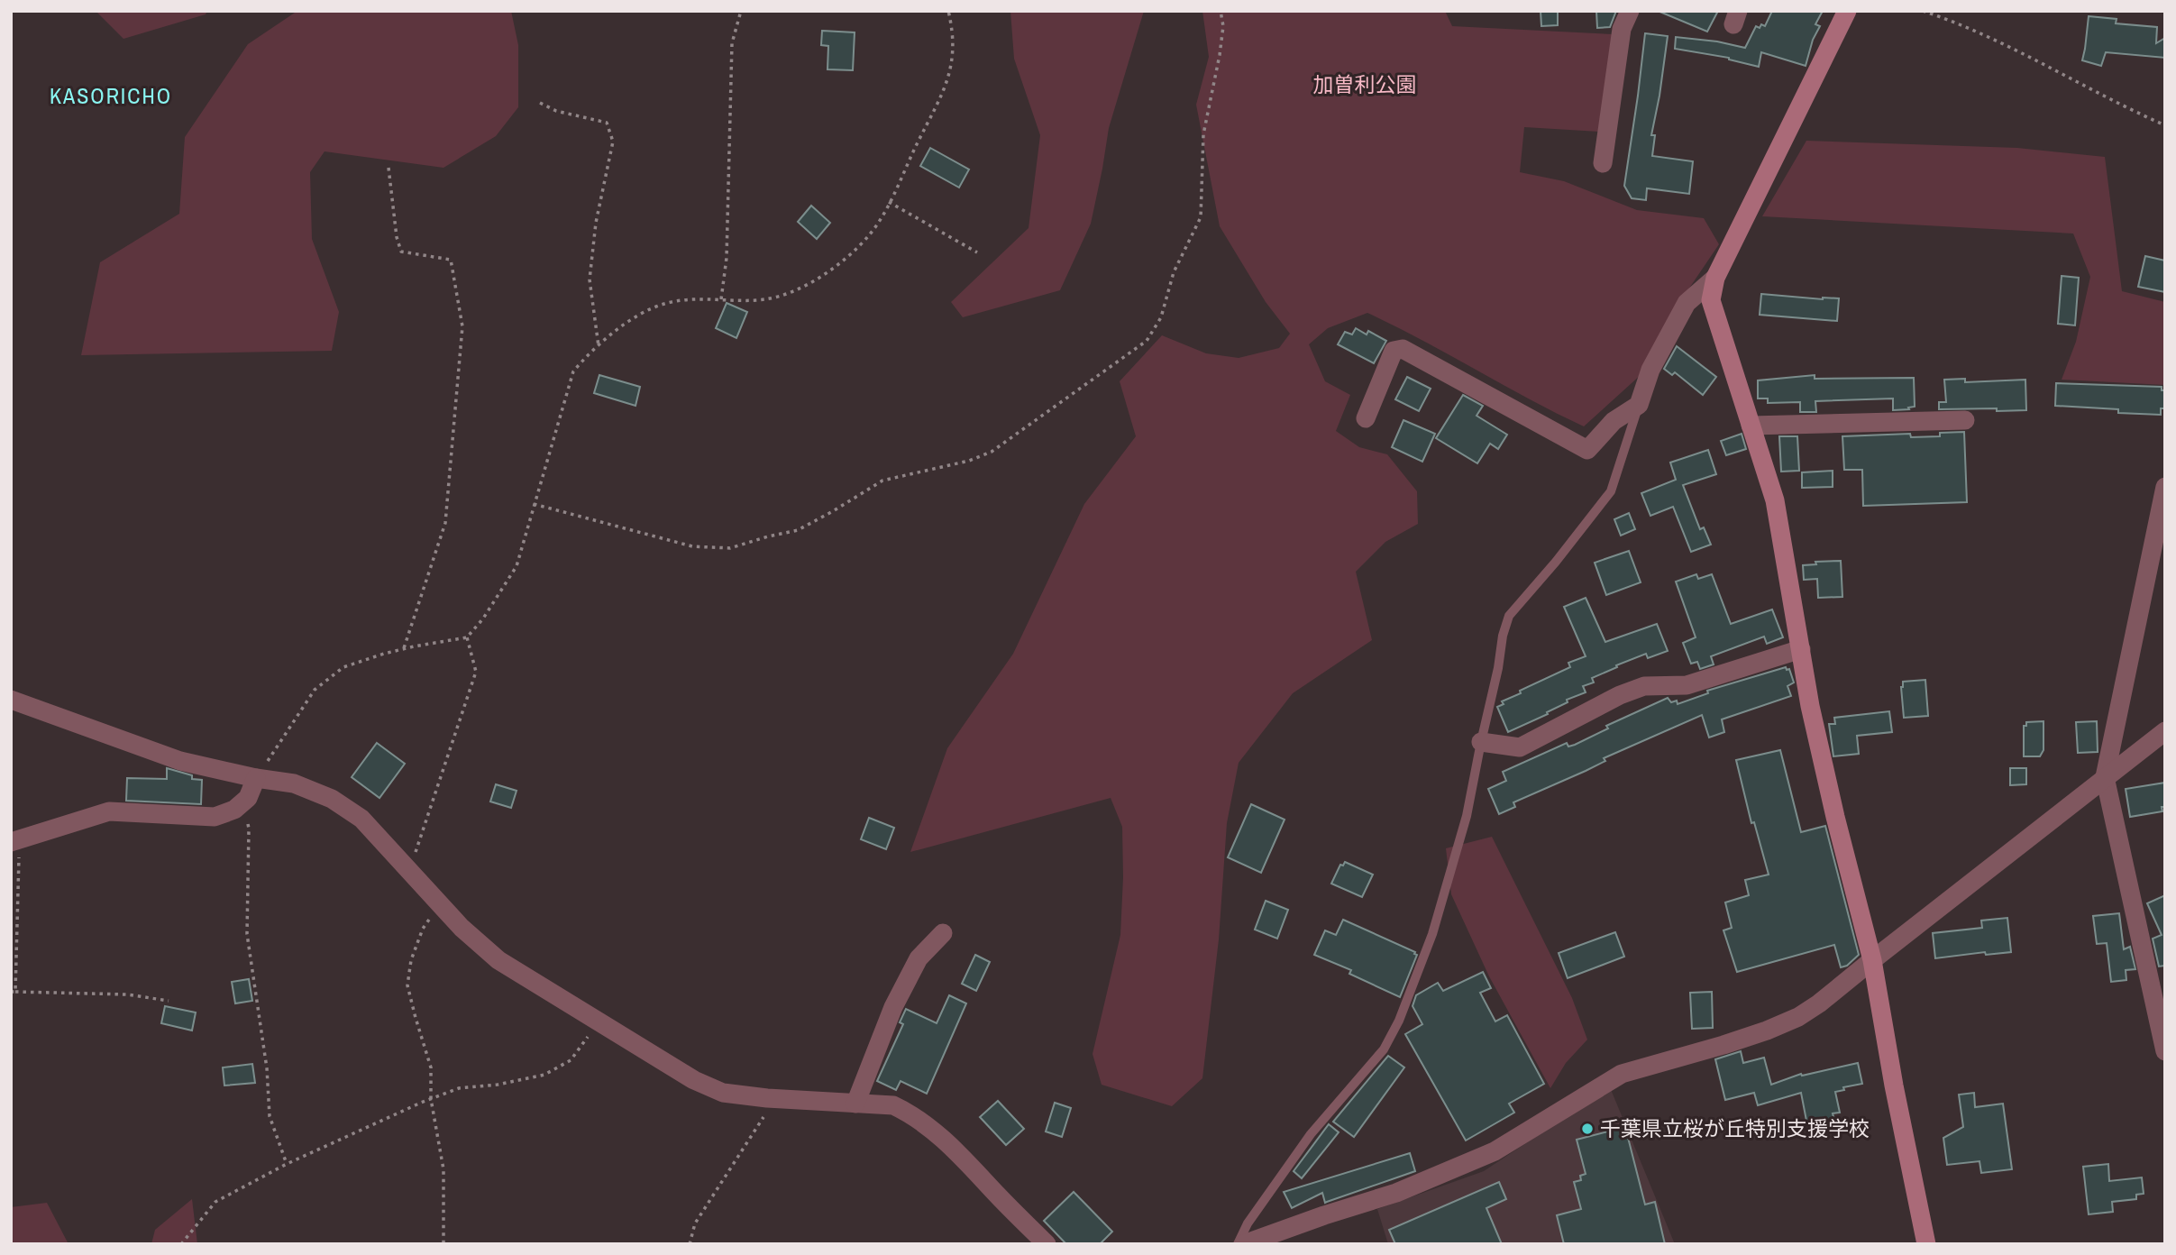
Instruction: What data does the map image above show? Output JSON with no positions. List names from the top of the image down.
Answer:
{
  "districts": ["KASORICHO"],
  "parks": ["加曽利公園"],
  "places": ["千葉県立桜が丘特別支援学校"]
}
